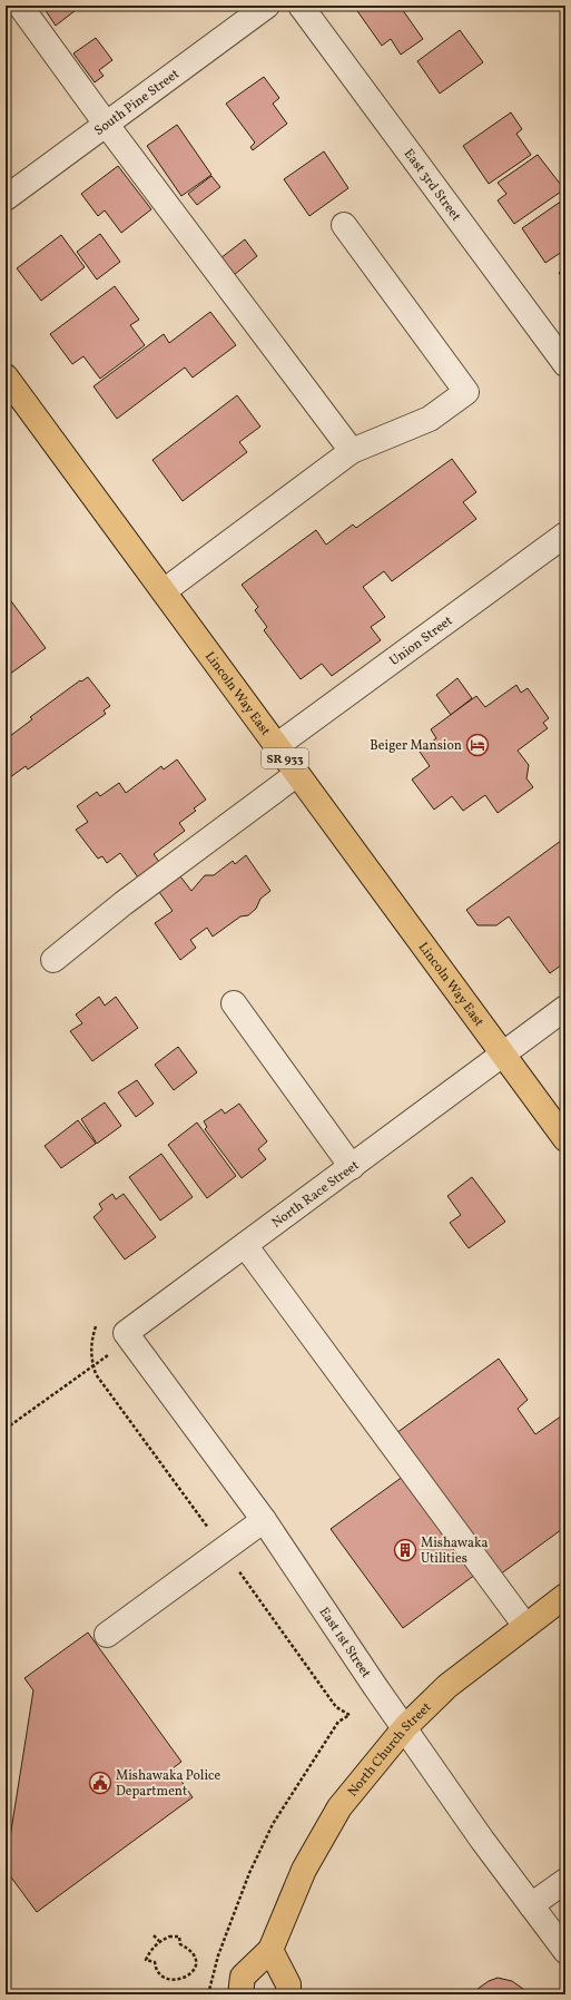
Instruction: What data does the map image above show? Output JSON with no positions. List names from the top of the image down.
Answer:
{
  "streets": {
    "main road": ["Lincoln Way East", "SR 933", "North Church Street"],
    "street": [
      "South Pine Street",
      "East 3rd Street",
      "Union Street",
      "North Race Street",
      "East 1st Street"
    ]
  },
  "crossings": [
    ["Union Street", "Lincoln Way East"],
    ["Lincoln Way East", "North Race Street"],
    ["North Race Street", "East 1st Street"],
    ["East 1st Street", "North Church Street"]
  ],
  "places": {
    "hotel": ["Beiger Mansion"],
    "building": ["Mishawaka Utilities"],
    "public building": ["Mishawaka Police Department"]
  }
}
